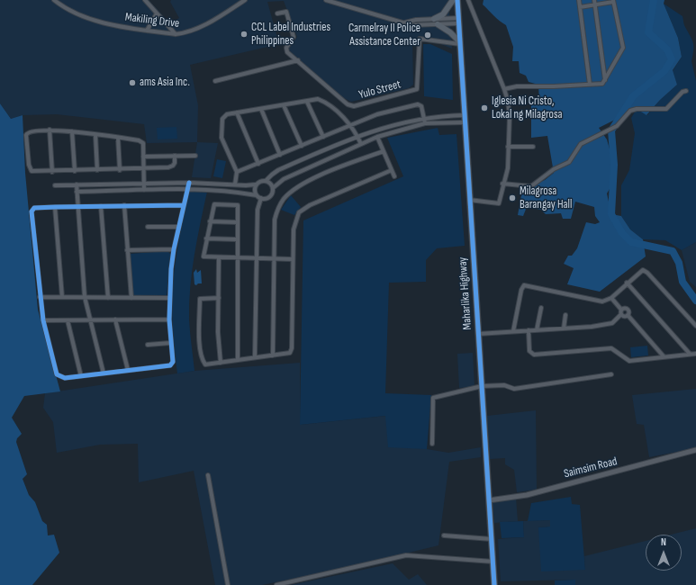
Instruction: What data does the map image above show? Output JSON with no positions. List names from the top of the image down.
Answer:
{
  "streets": {
    "highway": ["Maharlika Highway"],
    "street": ["Makiling Drive", "Yulo Street", "Saimsim Road"]
  },
  "crossings": [
    ["Yulo Street", "Maharlika Highway"],
    ["Maharlika Highway", "Saimsim Road"]
  ],
  "places": [
    "CCL Label Industries Philippines",
    "Carmelray II Police Assistance Center",
    "ams Asia Inc.",
    "Iglesia Ni Cristo, Lokal ng Milagrosa",
    "Milagrosa Barangay Hall"
  ],
  "north": "top"
}
